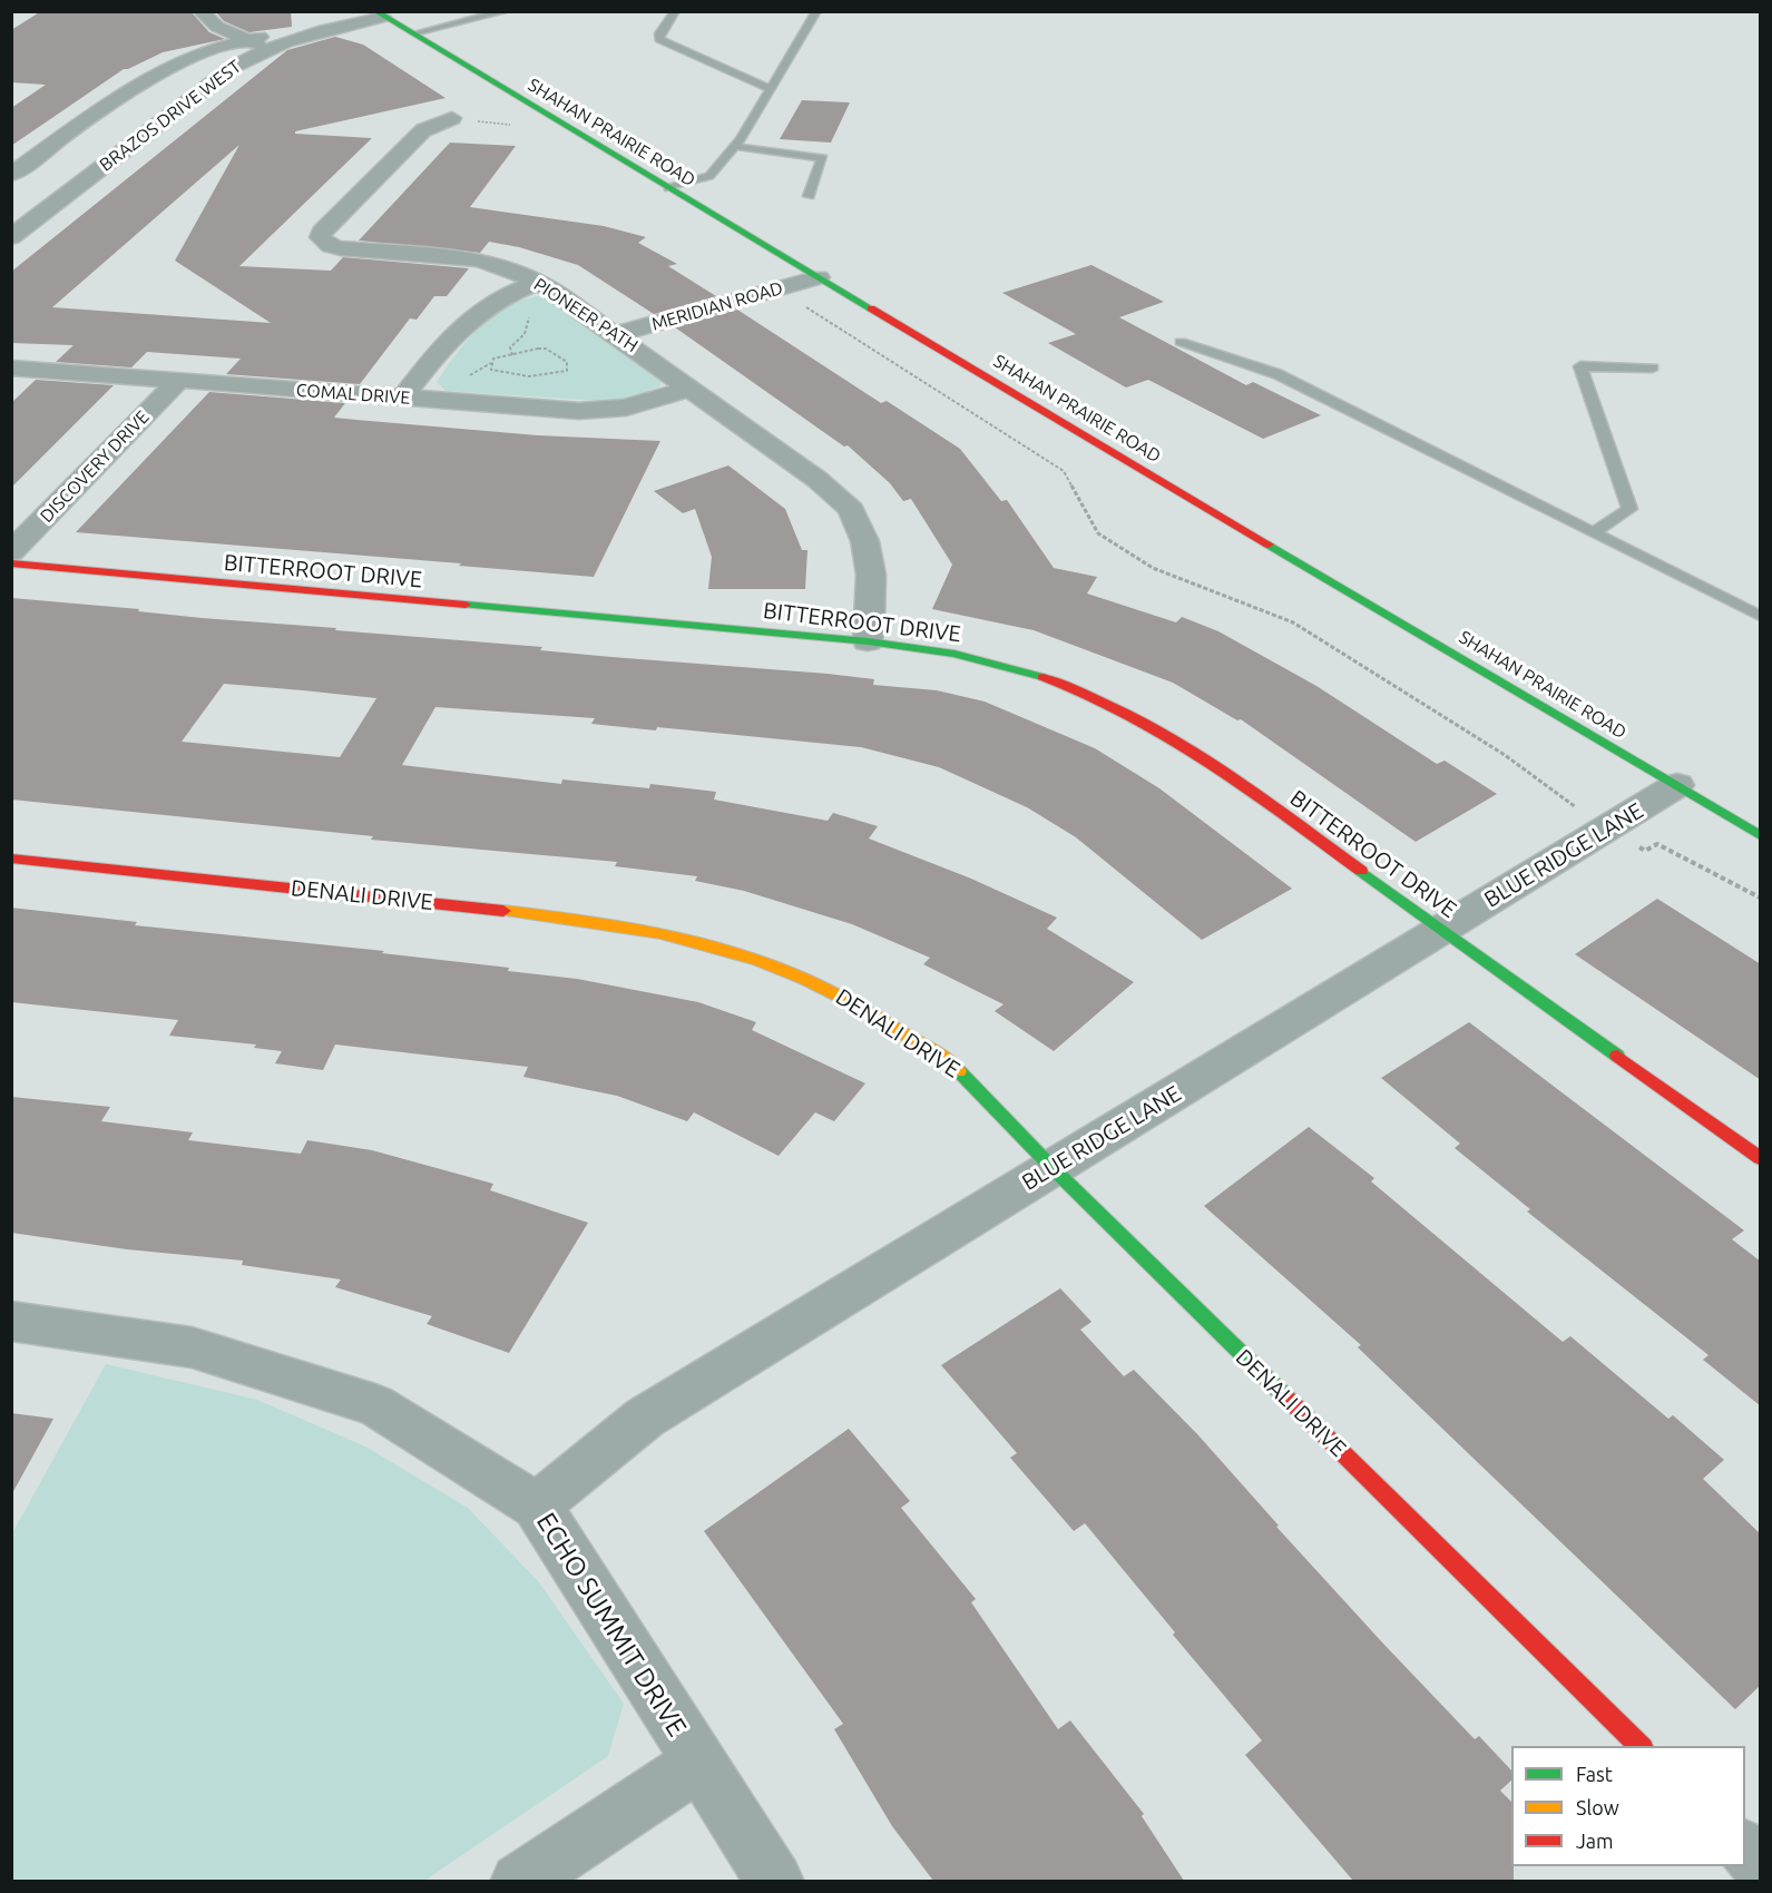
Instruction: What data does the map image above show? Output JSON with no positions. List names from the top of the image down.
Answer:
{
  "streets": {
    "street": [
      "BRAZOS DRIVE WEST",
      "SHAHAN PRAIRIE ROAD",
      "MERIDIAN ROAD",
      "PIONEER PATH",
      "COMAL DRIVE",
      "DISCOVERY DRIVE",
      "BITTERROOT DRIVE",
      "BLUE RIDGE LANE",
      "DENALI DRIVE",
      "ECHO SUMMIT DRIVE"
    ]
  },
  "crossings": [
    ["BRAZOS DRIVE WEST", "SHAHAN PRAIRIE ROAD"],
    ["SHAHAN PRAIRIE ROAD", "MERIDIAN ROAD"],
    ["SHAHAN PRAIRIE ROAD", "BLUE RIDGE LANE"],
    ["MERIDIAN ROAD", "PIONEER PATH"],
    ["PIONEER PATH", "COMAL DRIVE"],
    ["PIONEER PATH", "BITTERROOT DRIVE"],
    ["COMAL DRIVE", "DISCOVERY DRIVE"],
    ["BITTERROOT DRIVE", "BLUE RIDGE LANE"],
    ["BLUE RIDGE LANE", "DENALI DRIVE"],
    ["BLUE RIDGE LANE", "ECHO SUMMIT DRIVE"]
  ],
  "legend": ["Fast", "Slow", "Jam"]
}
